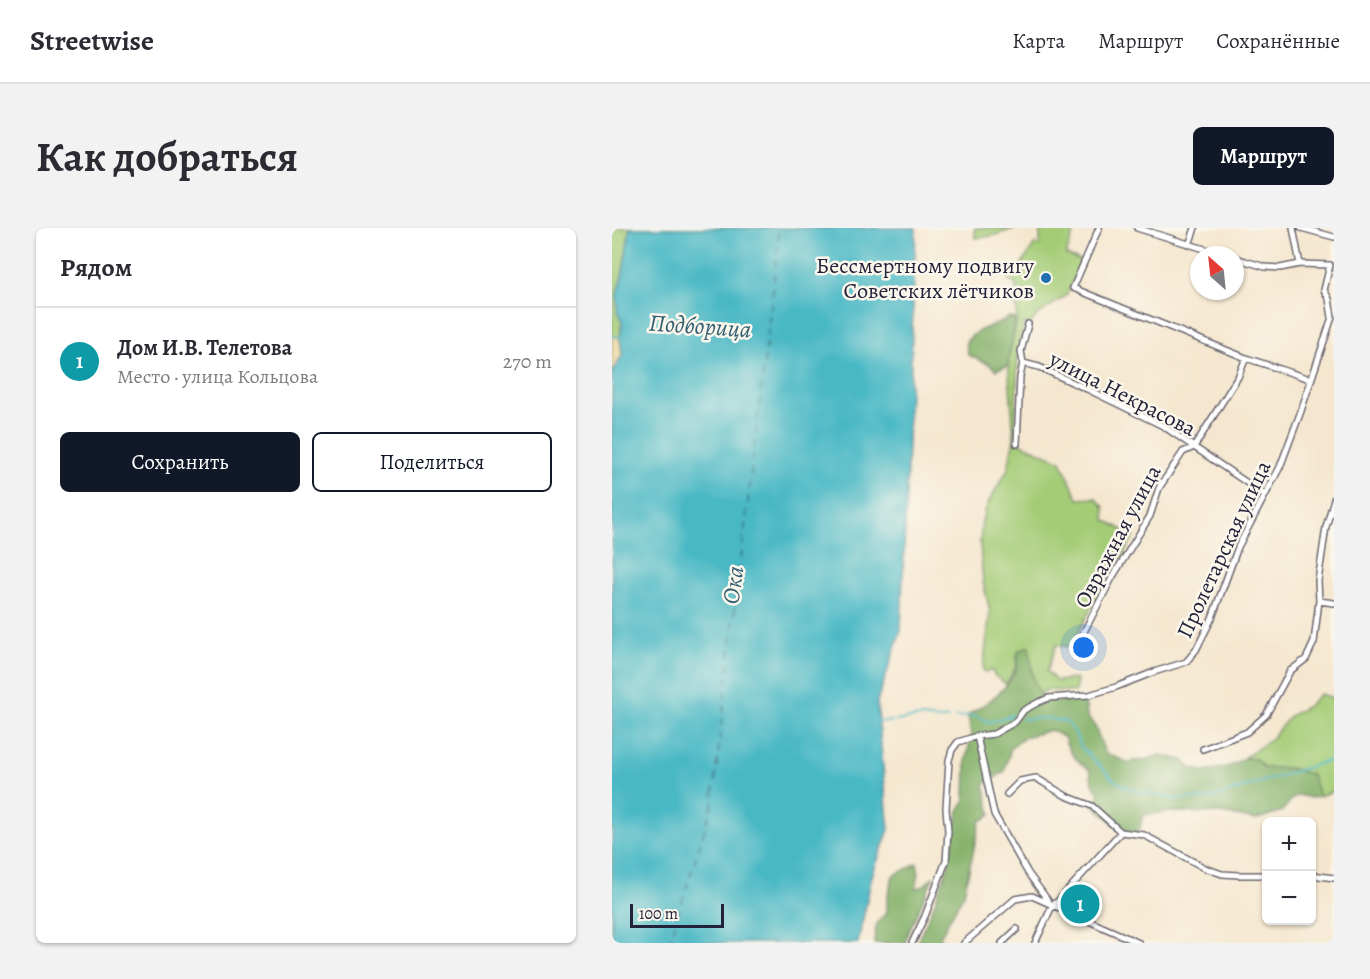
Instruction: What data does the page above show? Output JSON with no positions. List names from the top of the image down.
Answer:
{
  "streets": {
    "street": ["улица Некрасова", "Овражная улица", "Пролетарская улица"]
  },
  "crossings": [
    ["улица Некрасова", "Овражная улица"],
    ["улица Некрасова", "Пролетарская улица"]
  ],
  "water": ["Подборица", "Ока"],
  "places": ["Бессмертному подвигу Советских лётчиков"],
  "scale_bar": "100 m",
  "north": "top left",
  "page": {
    "header": "Streetwise",
    "nav": ["Карта", "Маршрут", "Сохранённые"],
    "buttons": [
      "Маршрут",
      ["Сохранить", "Поделиться"]
    ],
    "title": "Как добраться",
    "heading": "Рядом",
    "list": [
      {
        "mark": "1",
        "name": "Дом И.В. Телетова",
        "note": "Место · улица Кольцова",
        "value": "270 m"
      }
    ],
    "map_buttons": ["+", "−"],
    "pins": "1",
    "scale": "100 m"
  }
}
